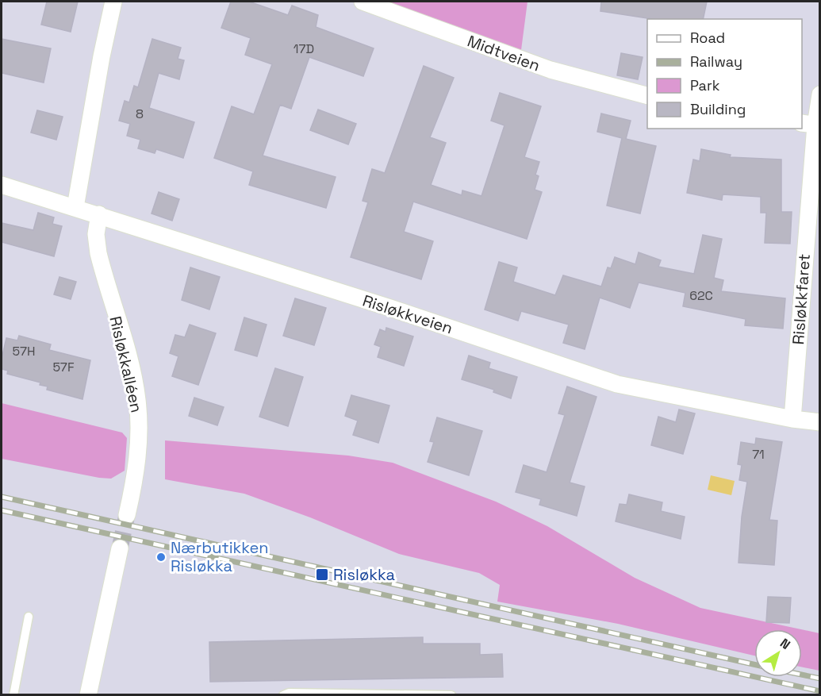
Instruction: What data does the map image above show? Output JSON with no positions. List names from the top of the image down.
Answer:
{
  "streets": {
    "street": [
      "Midtveien",
      "Risløkkfaret",
      "Risløkkveien",
      "Risløkkalléen"
    ]
  },
  "crossings": [
    ["Risløkkfaret", "Risløkkveien"],
    ["Risløkkveien", "Risløkkalléen"]
  ],
  "places": {
    "other": ["Nærbutikken Risløkka"],
    "transit": ["Risløkka"]
  },
  "house_numbers": [
    "17D",
    "8",
    "62C",
    "57H",
    "57F",
    "71"
  ],
  "legend": [
    "Road",
    "Railway",
    "Park",
    "Building"
  ],
  "north": "top right"
}
